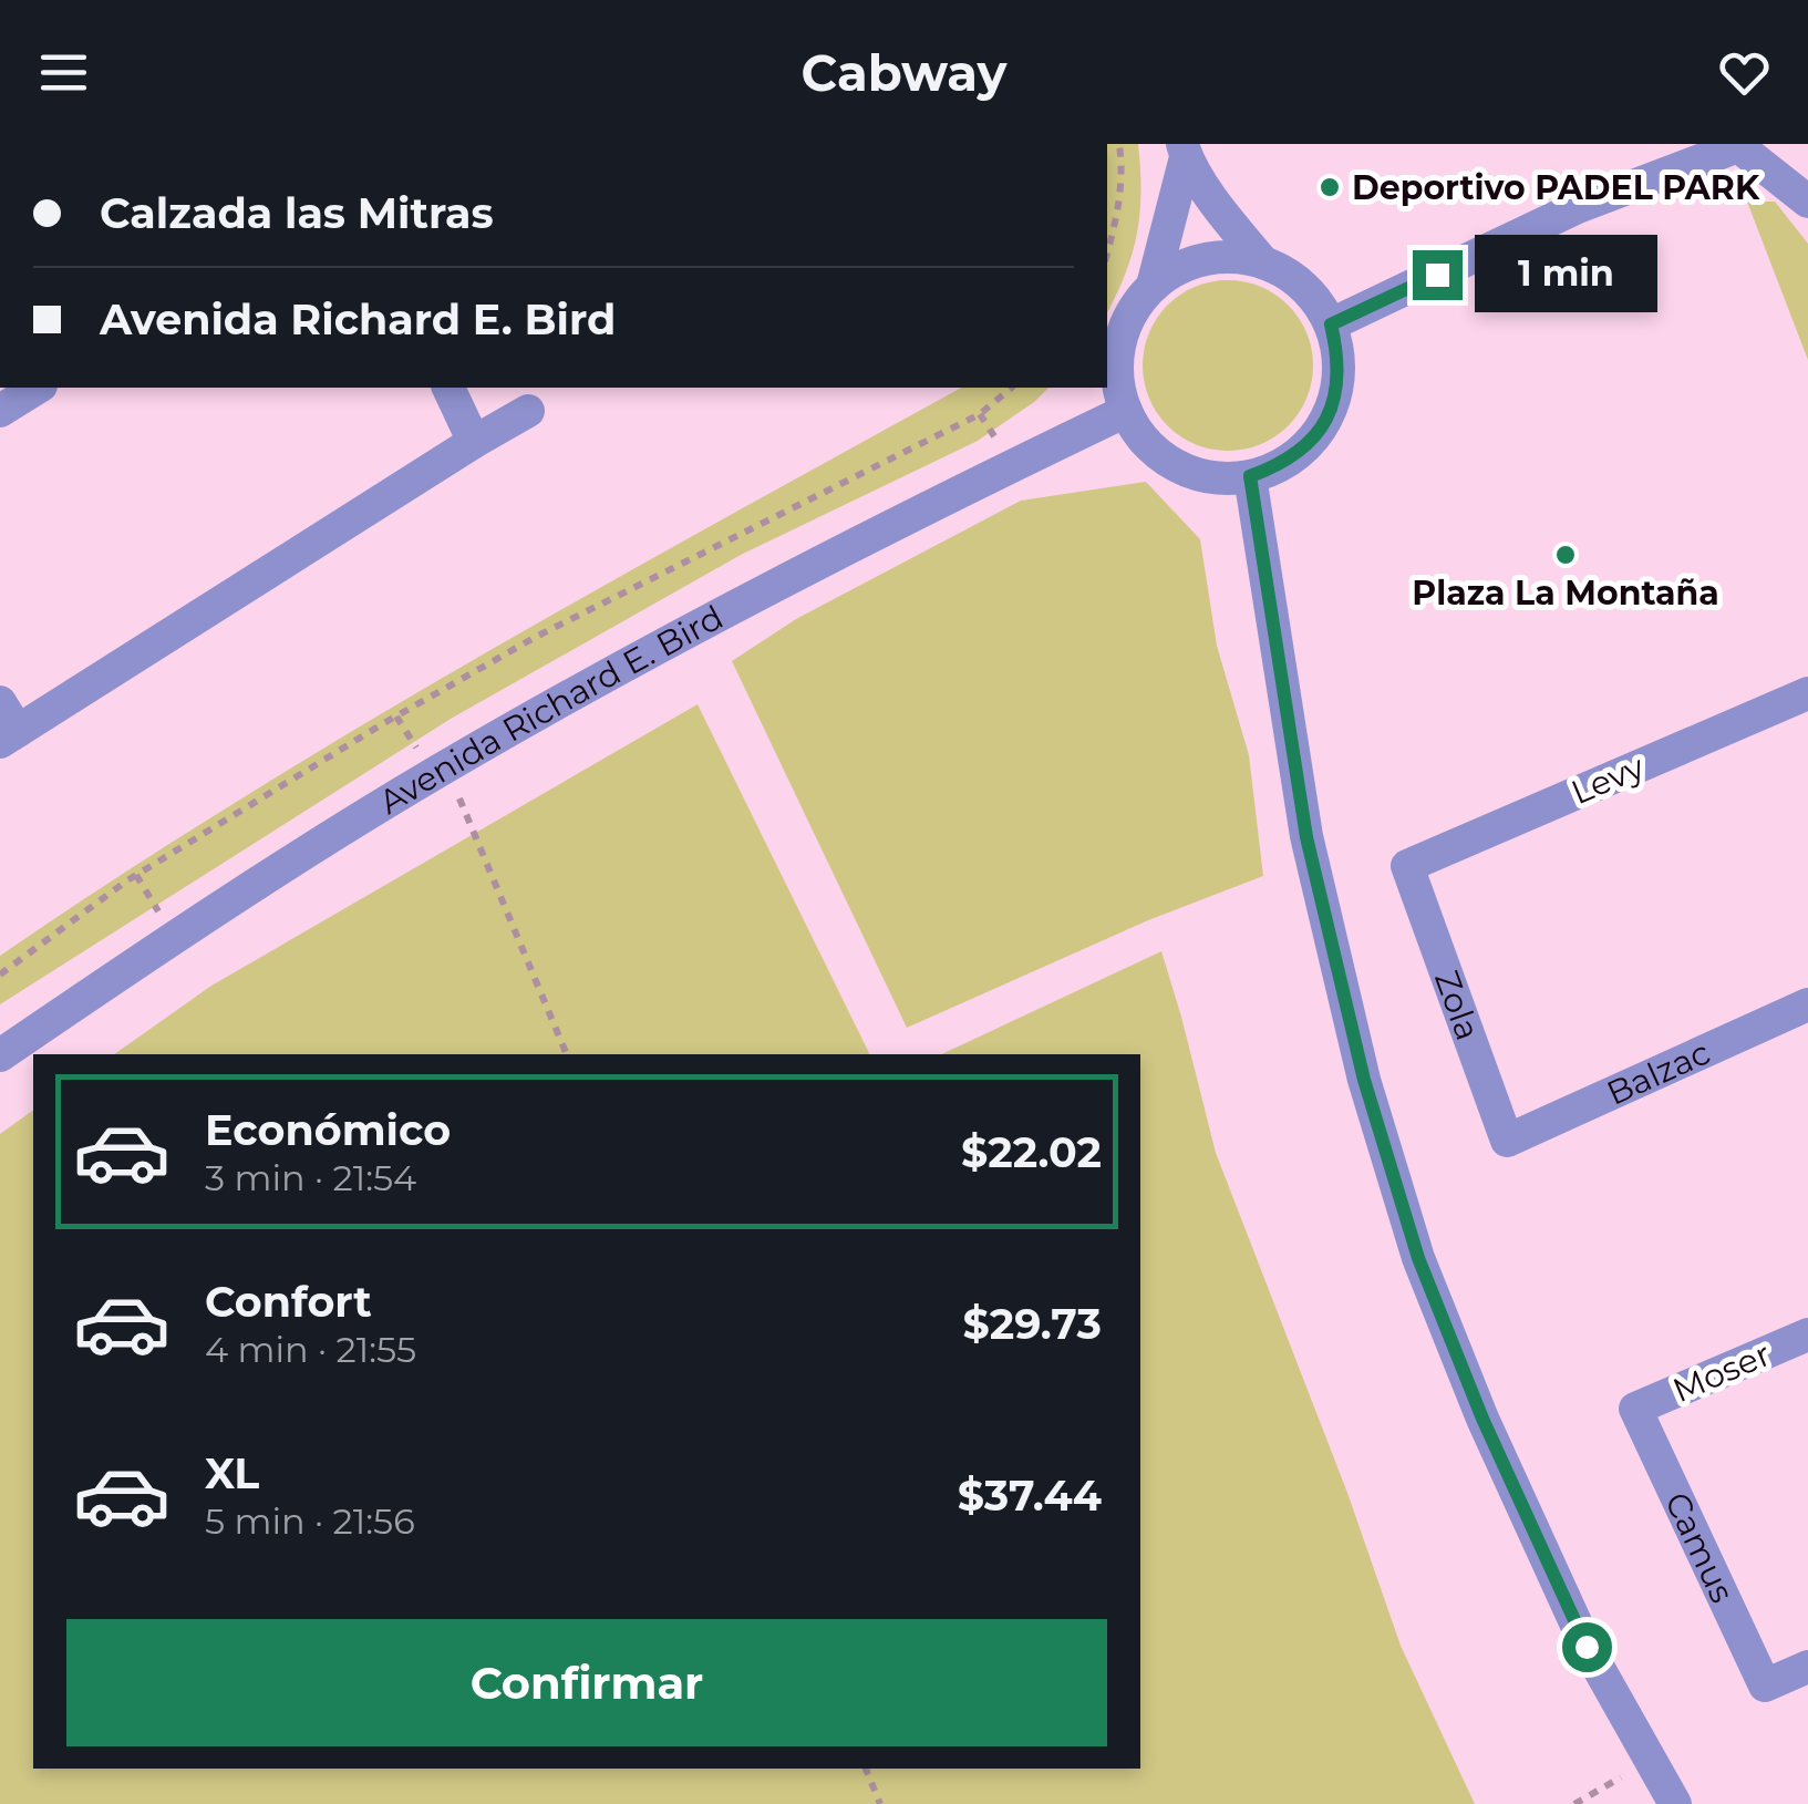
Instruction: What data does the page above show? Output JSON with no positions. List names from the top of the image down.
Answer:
{
  "streets": {
    "street": [
      "Avenida Richard E. Bird",
      "Levy",
      "Zola",
      "Balzac",
      "Moser",
      "Camus"
    ]
  },
  "crossings": [
    ["Levy", "Zola"],
    ["Zola", "Balzac"],
    ["Moser", "Camus"]
  ],
  "places": ["Deportivo PADEL PARK", "Plaza La Montaña"],
  "page": {
    "header": "Cabway",
    "banner": ["Calzada las Mitras", "Avenida Richard E. Bird"],
    "bubble": "1 min",
    "list": [
      {
        "name": "Económico",
        "note": "3 min · 21:54",
        "value": "$22.02"
      },
      {
        "name": "Confort",
        "note": "4 min · 21:55",
        "value": "$29.73"
      },
      {
        "name": "XL",
        "note": "5 min · 21:56",
        "value": "$37.44"
      }
    ],
    "buttons": "Confirmar"
  }
}
